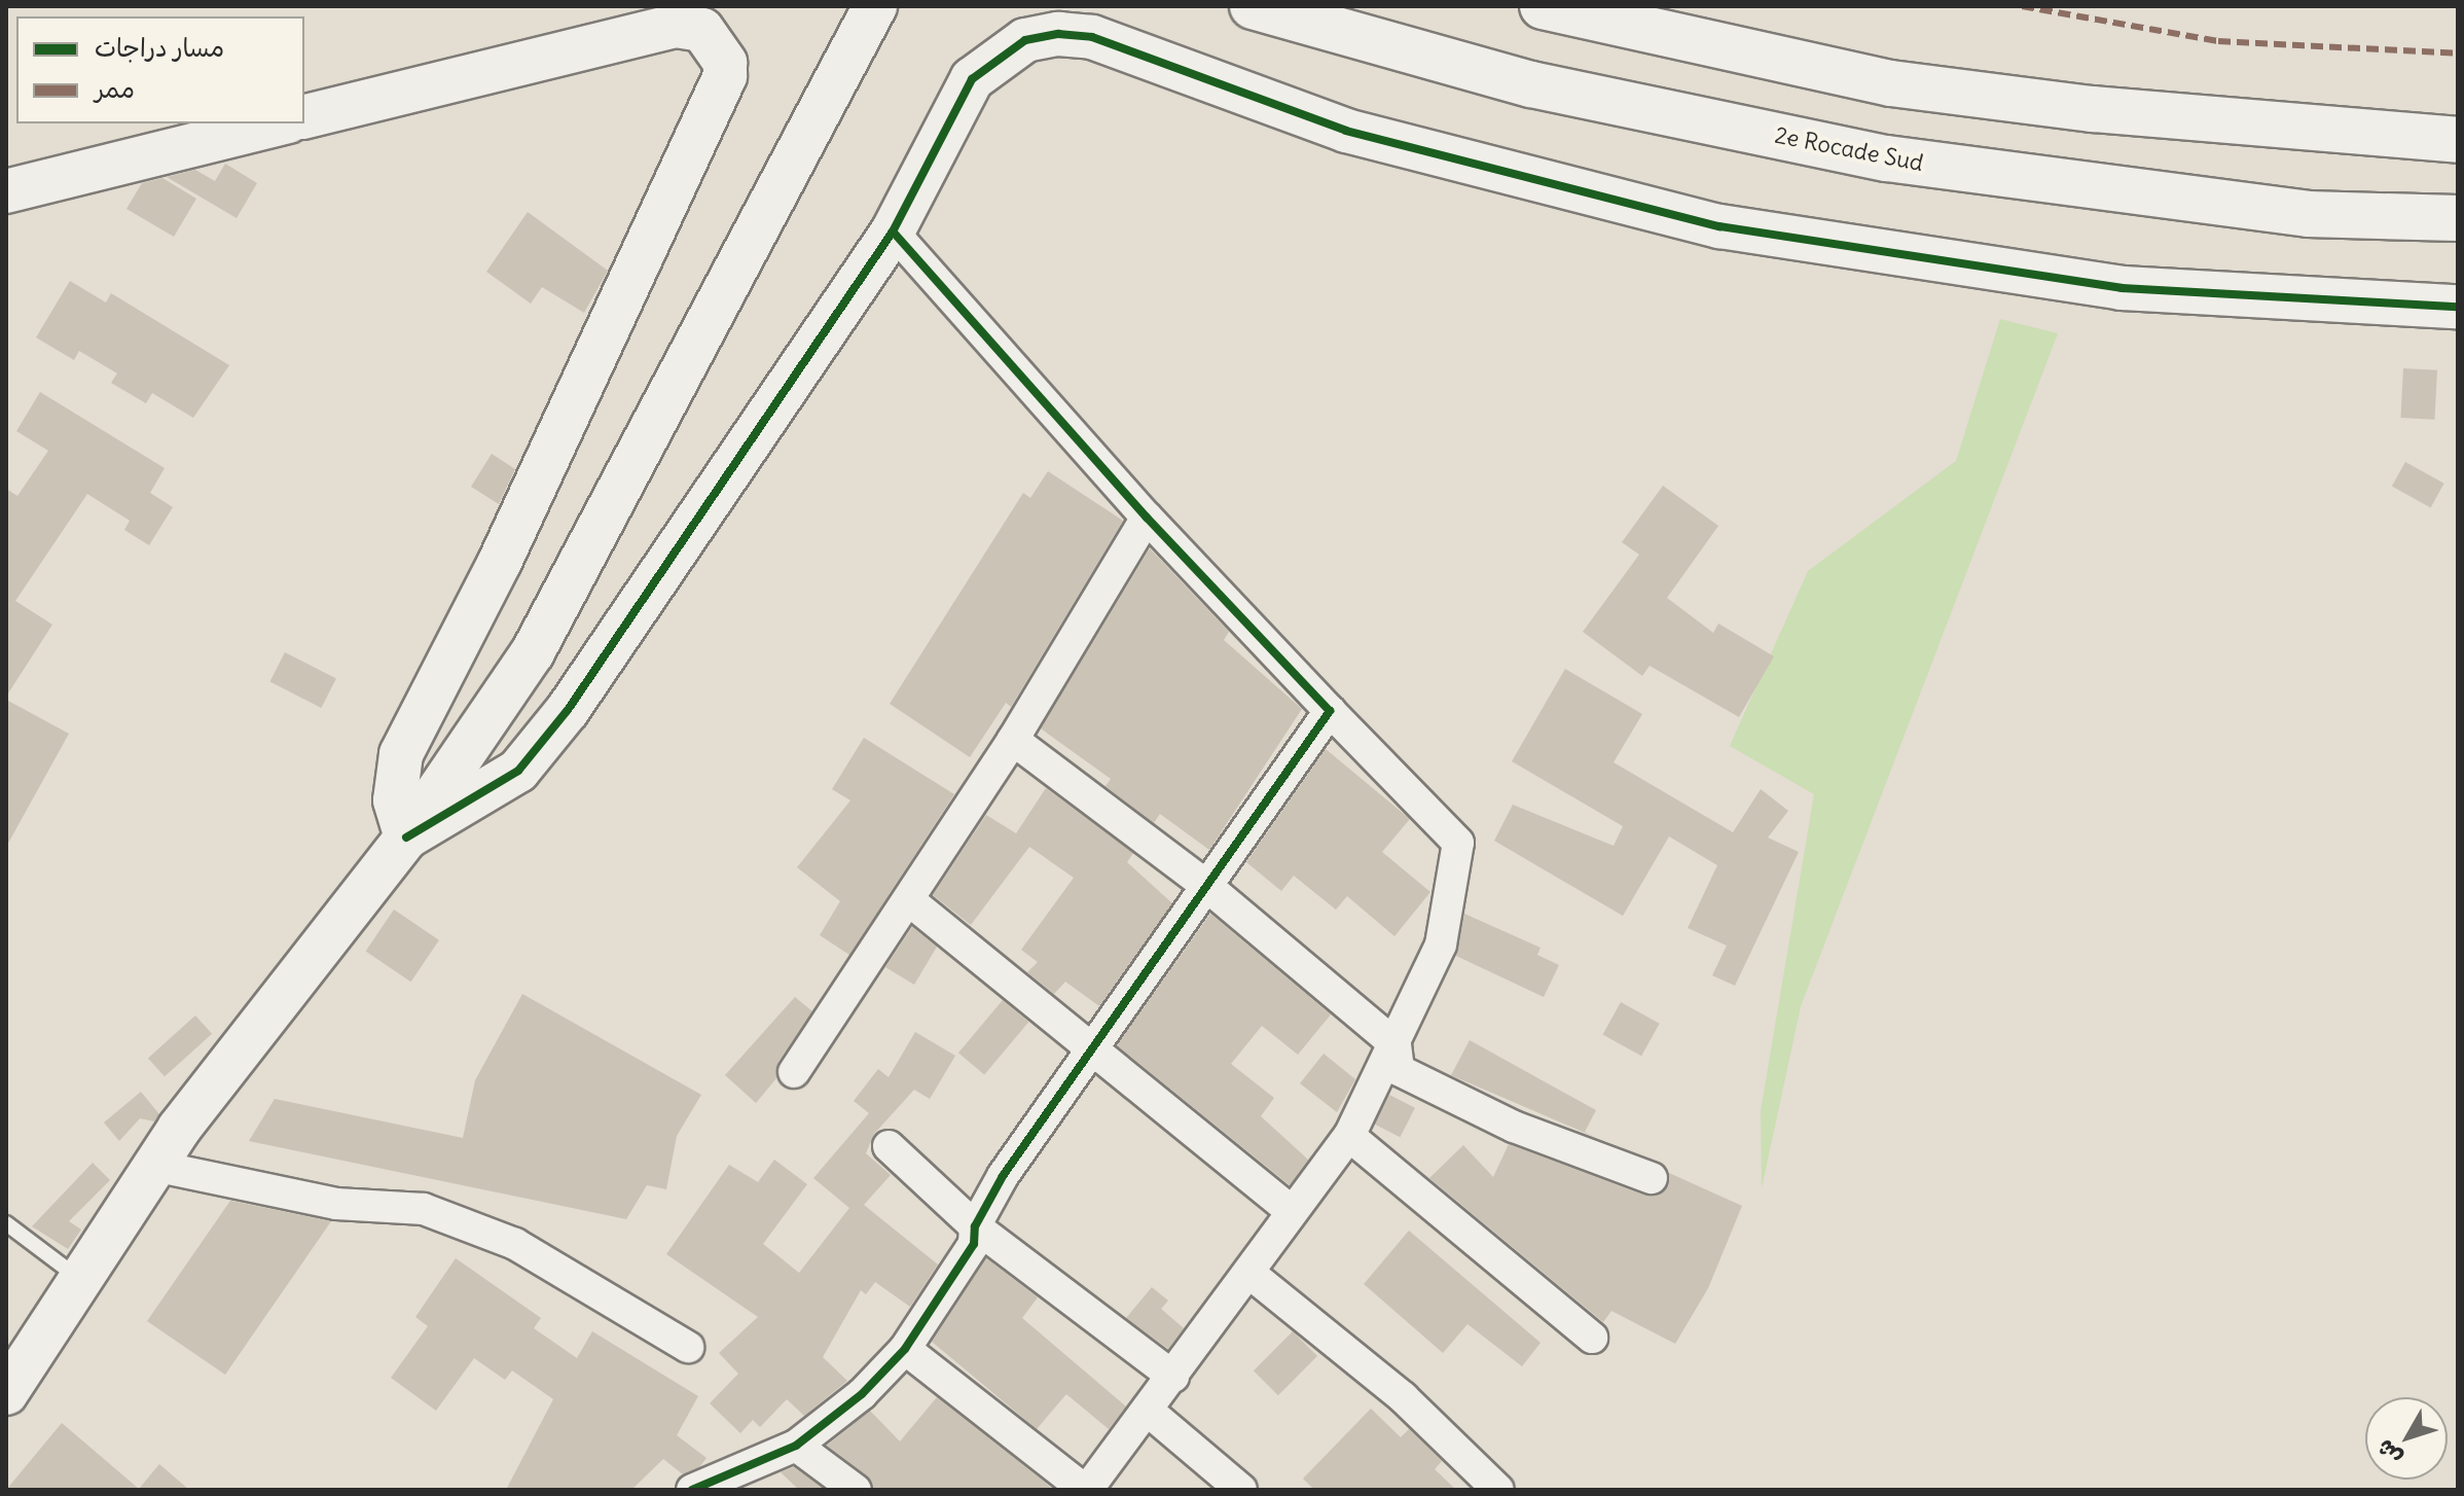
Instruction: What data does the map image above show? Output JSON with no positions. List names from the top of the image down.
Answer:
{
  "streets": {
    "highway": ["2e Rocade Sud"]
  },
  "legend": ["مسار دراجات", "ممر"],
  "north": "bottom left"
}
